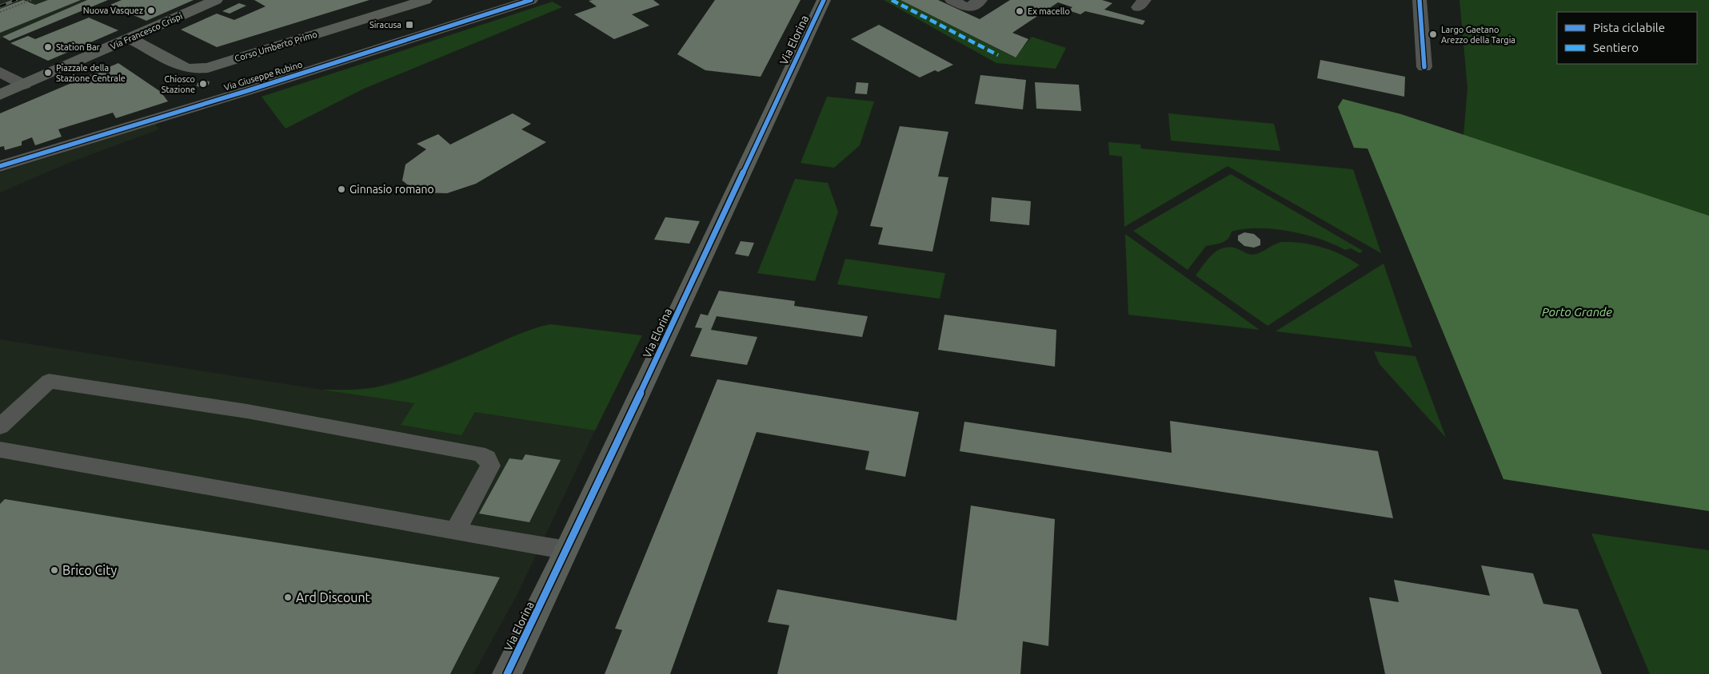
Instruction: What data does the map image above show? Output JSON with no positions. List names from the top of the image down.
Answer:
{
  "streets": {
    "main road": ["Via Francesco Crispi", "Via Elorina", "Corso Umberto Primo"],
    "street": ["Via Giuseppe Rubino"]
  },
  "crossings": [
    ["Via Francesco Crispi", "Corso Umberto Primo"]
  ],
  "water": ["Porto Grande"],
  "places": {
    "other": [
      "Nuova Vasquez",
      "Ex macello",
      "Largo Gaetano Arezzo della Targia",
      "Station Bar",
      "Piazzale della Stazione Centrale",
      "Chiosco Stazione",
      "Ginnasio romano",
      "Brico City",
      "Ard Discount"
    ],
    "transit": ["Siracusa"]
  },
  "legend": ["Pista ciclabile", "Sentiero"]
}
